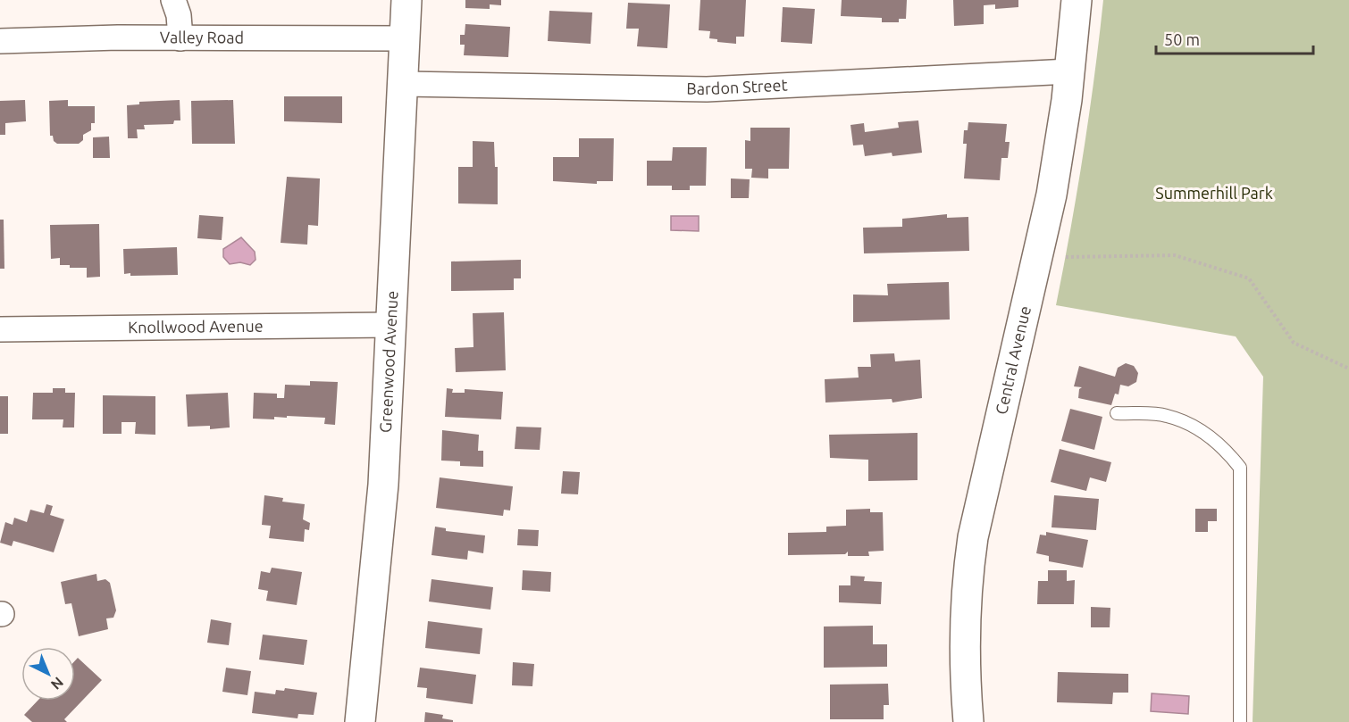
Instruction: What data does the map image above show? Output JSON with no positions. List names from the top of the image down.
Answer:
{
  "streets": {
    "main road": ["Central Avenue", "Greenwood Avenue"],
    "street": ["Valley Road", "Bardon Street", "Knollwood Avenue"]
  },
  "crossings": [
    ["Valley Road", "Greenwood Avenue"],
    ["Bardon Street", "Central Avenue"],
    ["Bardon Street", "Greenwood Avenue"],
    ["Knollwood Avenue", "Greenwood Avenue"]
  ],
  "parks": ["Summerhill Park"],
  "scale_bar": "50 m",
  "north": "bottom right"
}
